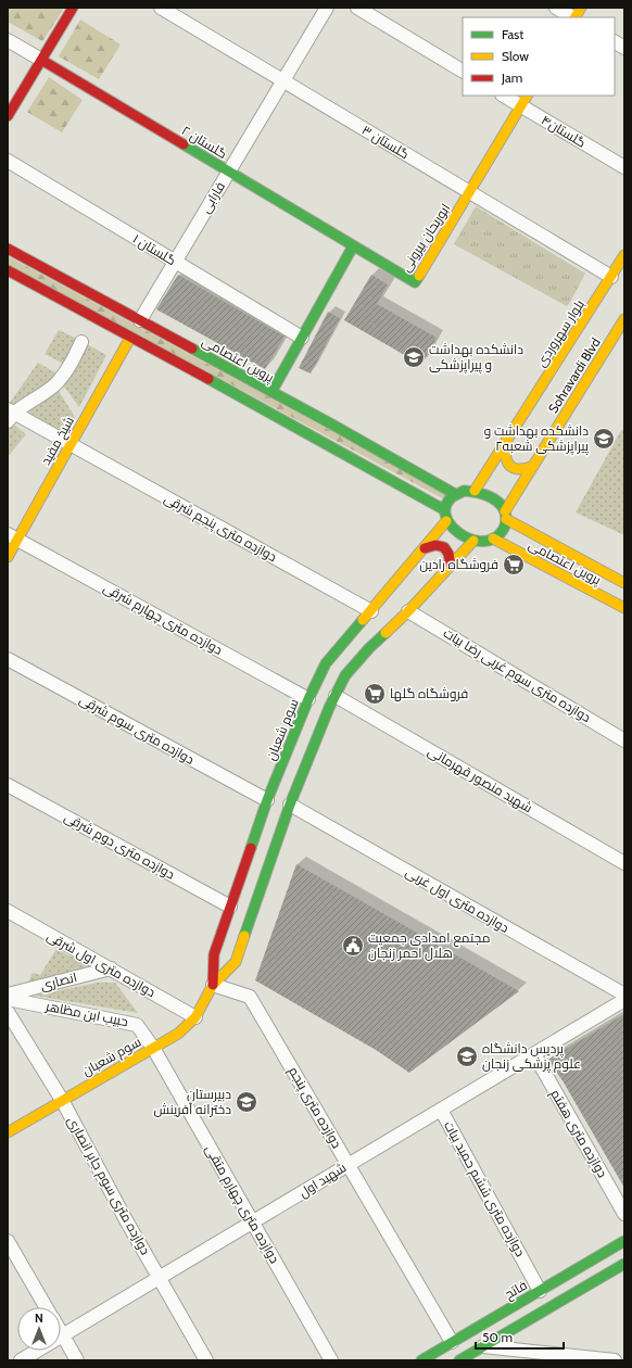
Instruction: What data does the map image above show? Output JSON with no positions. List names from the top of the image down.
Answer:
{
  "streets": {
    "main road": [
      "گلستان ۲",
      "ابوریحان بیرونی",
      "بلوار سهروردی",
      "پروین اعتصامی",
      "Sohravardi Blvd",
      "شیخ مفید",
      "سوم شعبان",
      "فاتح"
    ],
    "street": [
      "گلستان۴",
      "گلستان ۳",
      "فارابی",
      "گلستان ۱",
      "دوازده متری پنجم شرقی",
      "دوازده متری چهارم شرقی",
      "دوازده متری سوم غربی رضا بیات",
      "دوازده متری سوم شرقی",
      "شهید منصور قهرمانی",
      "دوازده متری دوم شرقی",
      "دوازده متری اول غربی",
      "دوازده متری اول شرقی",
      "انصاری",
      "حبیب ابن مظاهر",
      "دوازده متری پنجم",
      "دوازده متری هفتم",
      "شهید اول",
      "دوازده متری سوم جابر انصاری",
      "دوازده متری ششم حمید بیات",
      "دوازده متری چهارم متقی"
    ]
  },
  "crossings": [
    ["گلستان۴", "ابوریحان بیرونی"],
    ["گلستان ۲", "فارابی"],
    ["گلستان ۲", "ابوریحان بیرونی"],
    ["گلستان ۳", "فارابی"],
    ["گلستان ۳", "ابوریحان بیرونی"],
    ["گلستان ۳", "بلوار سهروردی"],
    ["فارابی", "گلستان ۱"],
    ["فارابی", "پروین اعتصامی"],
    ["بلوار سهروردی", "پروین اعتصامی"],
    ["بلوار سهروردی", "Sohravardi Blvd"],
    ["بلوار سهروردی", "سوم شعبان"],
    ["پروین اعتصامی", "Sohravardi Blvd"],
    ["پروین اعتصامی", "سوم شعبان"],
    ["Sohravardi Blvd", "سوم شعبان"],
    ["شیخ مفید", "دوازده متری پنجم شرقی"],
    ["شیخ مفید", "دوازده متری چهارم شرقی"],
    ["دوازده متری پنجم شرقی", "سوم شعبان"],
    ["دوازده متری چهارم شرقی", "سوم شعبان"],
    ["دوازده متری سوم غربی رضا بیات", "سوم شعبان"],
    ["دوازده متری سوم شرقی", "سوم شعبان"],
    ["سوم شعبان", "شهید منصور قهرمانی"],
    ["سوم شعبان", "دوازده متری دوم شرقی"],
    ["سوم شعبان", "دوازده متری اول غربی"],
    ["سوم شعبان", "دوازده متری اول شرقی"],
    ["سوم شعبان", "حبیب ابن مظاهر"],
    ["سوم شعبان", "دوازده متری پنجم"],
    ["سوم شعبان", "دوازده متری سوم جابر انصاری"],
    ["سوم شعبان", "دوازده متری چهارم متقی"],
    ["دوازده متری اول شرقی", "انصاری"],
    ["حبیب ابن مظاهر", "دوازده متری چهارم متقی"],
    ["دوازده متری پنجم", "شهید اول"],
    ["دوازده متری پنجم", "فاتح"],
    ["دوازده متری هفتم", "شهید اول"],
    ["شهید اول", "دوازده متری سوم جابر انصاری"],
    ["شهید اول", "دوازده متری ششم حمید بیات"],
    ["شهید اول", "دوازده متری چهارم متقی"],
    ["دوازده متری ششم حمید بیات", "فاتح"]
  ],
  "places": {
    "school or university": [
      "دانشکده بهداشت و پیراپزشکی",
      "دانشکده بهداشت و پیراپزشکى شعبه۲",
      "پردیس دانشگاه علوم پزشکى زنجان",
      "دبیرستان دخترانه آفرینش"
    ],
    "supermarket": ["فروشگاه رادین", "فروشگاه گلها"],
    "public building": ["مجتمع امدادی جمعیت هلال احمر زنجان"]
  },
  "legend": ["Fast", "Slow", "Jam"],
  "scale_bar": "50 m",
  "north": "top"
}
